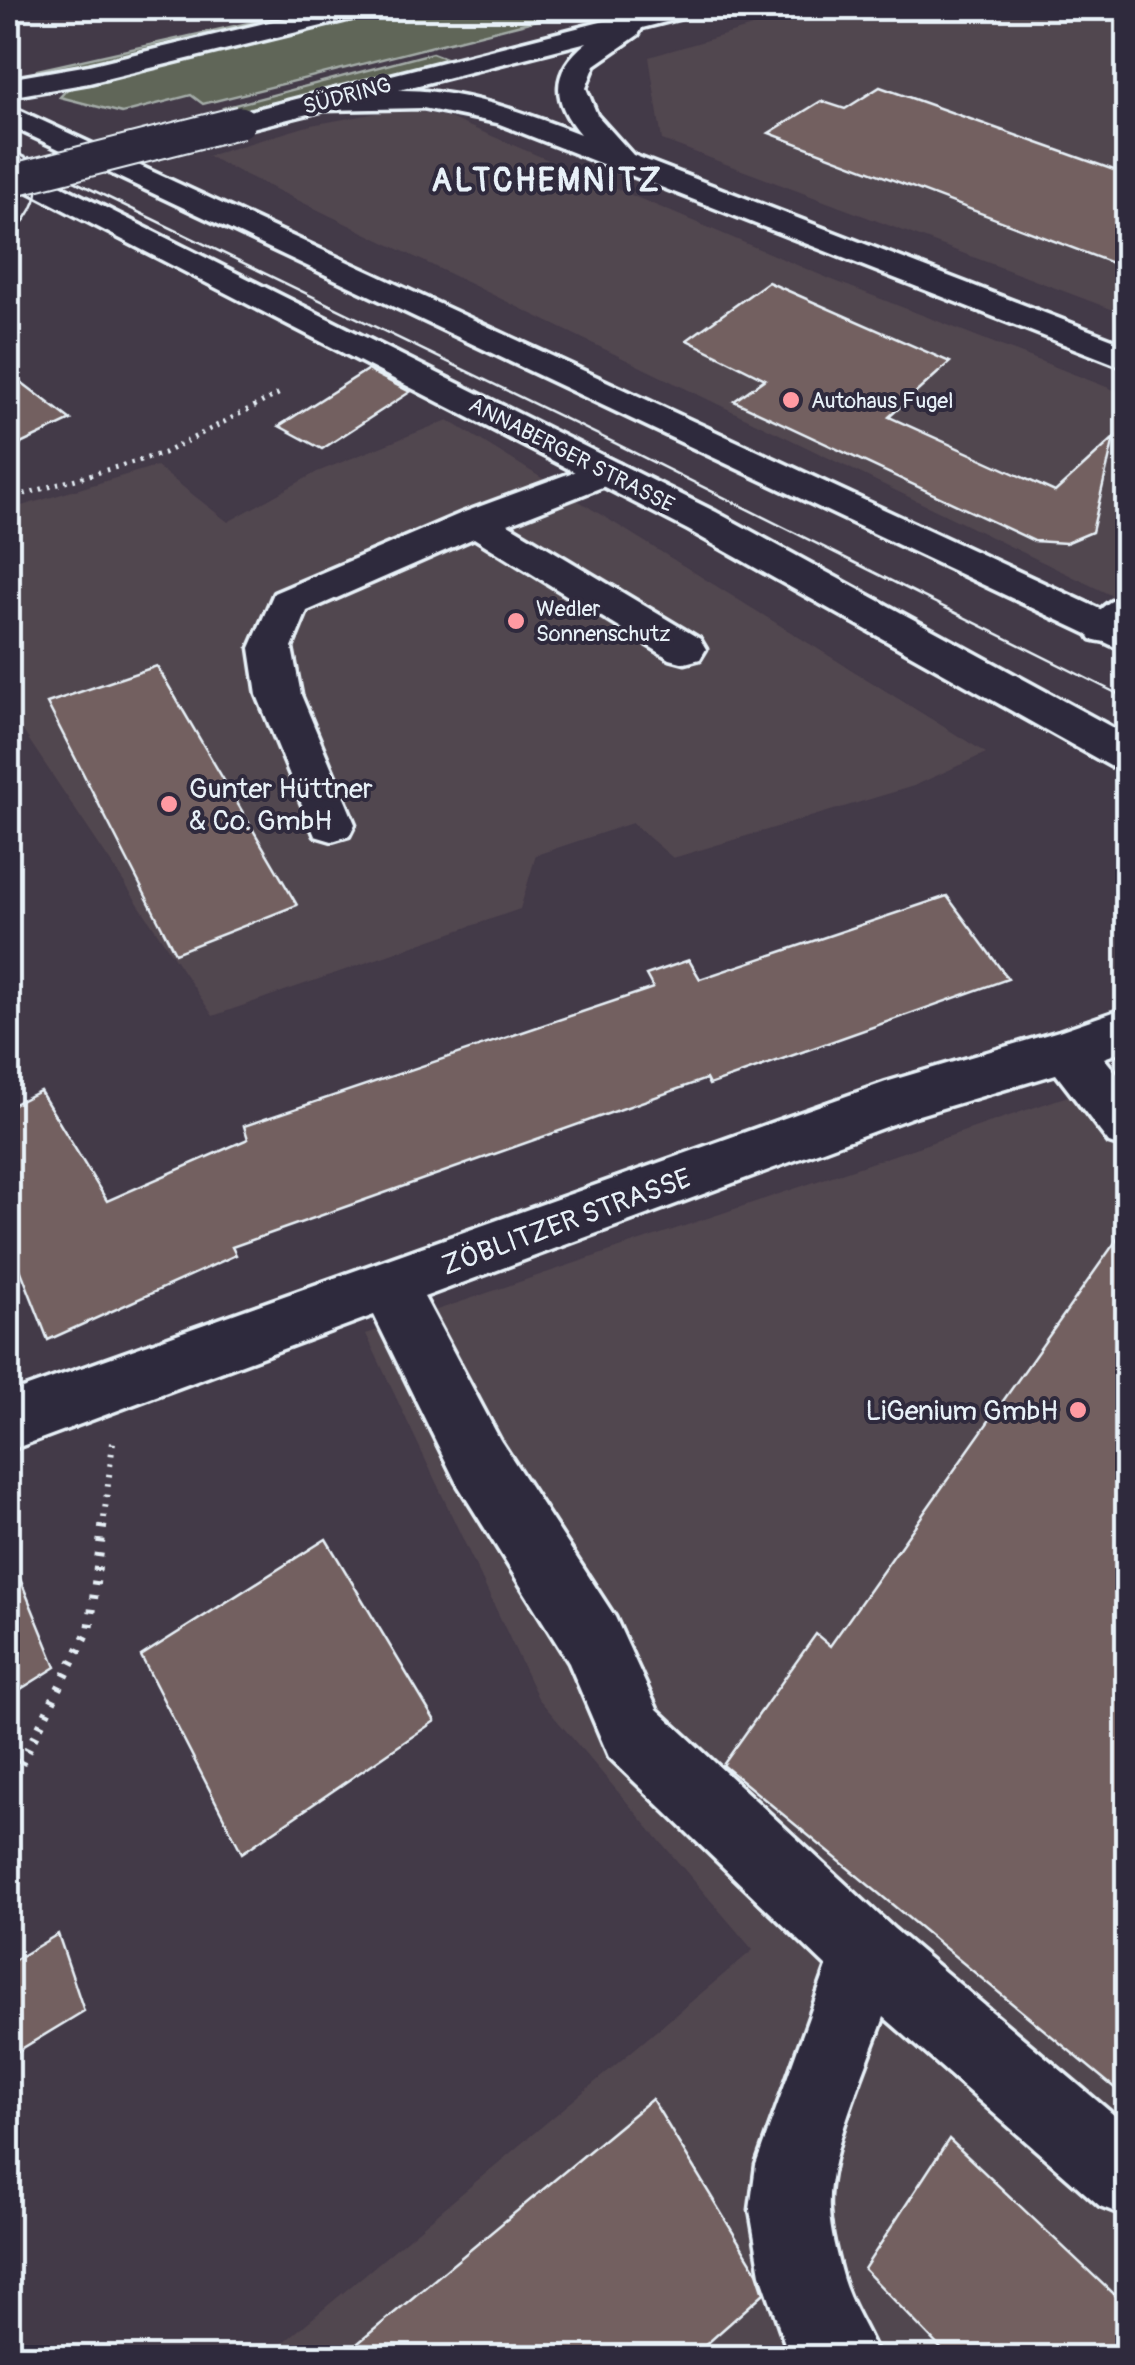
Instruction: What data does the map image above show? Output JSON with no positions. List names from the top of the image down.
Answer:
{
  "streets": {
    "main road": ["SÜDRING", "ANNABERGER STRASSE", "ZÖBLITZER STRASSE"]
  },
  "districts": ["ALTCHEMNITZ"],
  "places": [
    "Autohaus Fugel",
    "Wedler Sonnenschutz",
    "Gunter Hüttner & Co. GmbH",
    "LiGenium GmbH"
  ]
}
